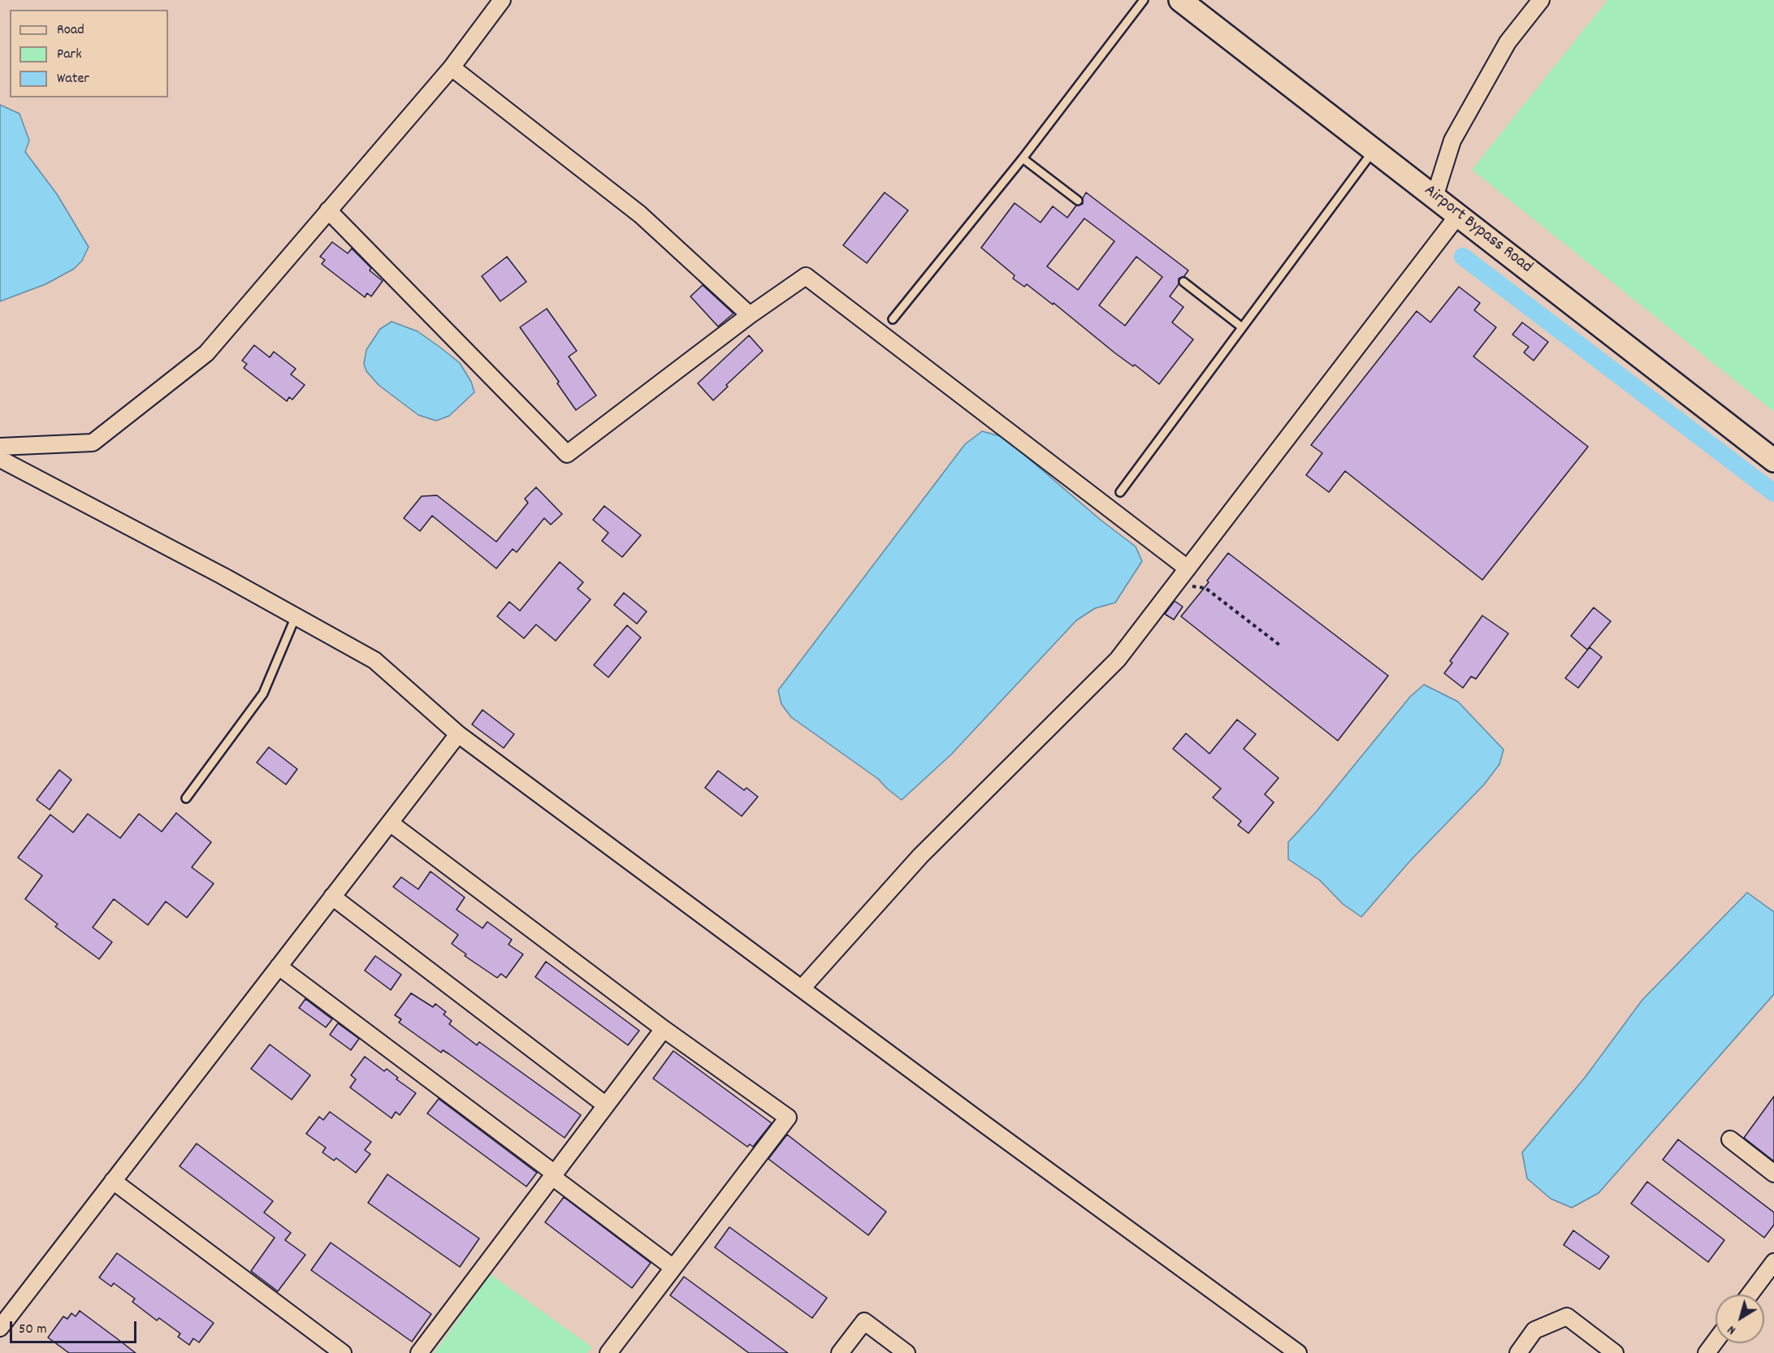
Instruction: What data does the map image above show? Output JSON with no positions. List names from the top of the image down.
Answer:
{
  "streets": {
    "street": ["Airport Bypass Road"]
  },
  "legend": ["Road", "Park", "Water"],
  "scale_bar": "50 m",
  "north": "bottom left"
}
